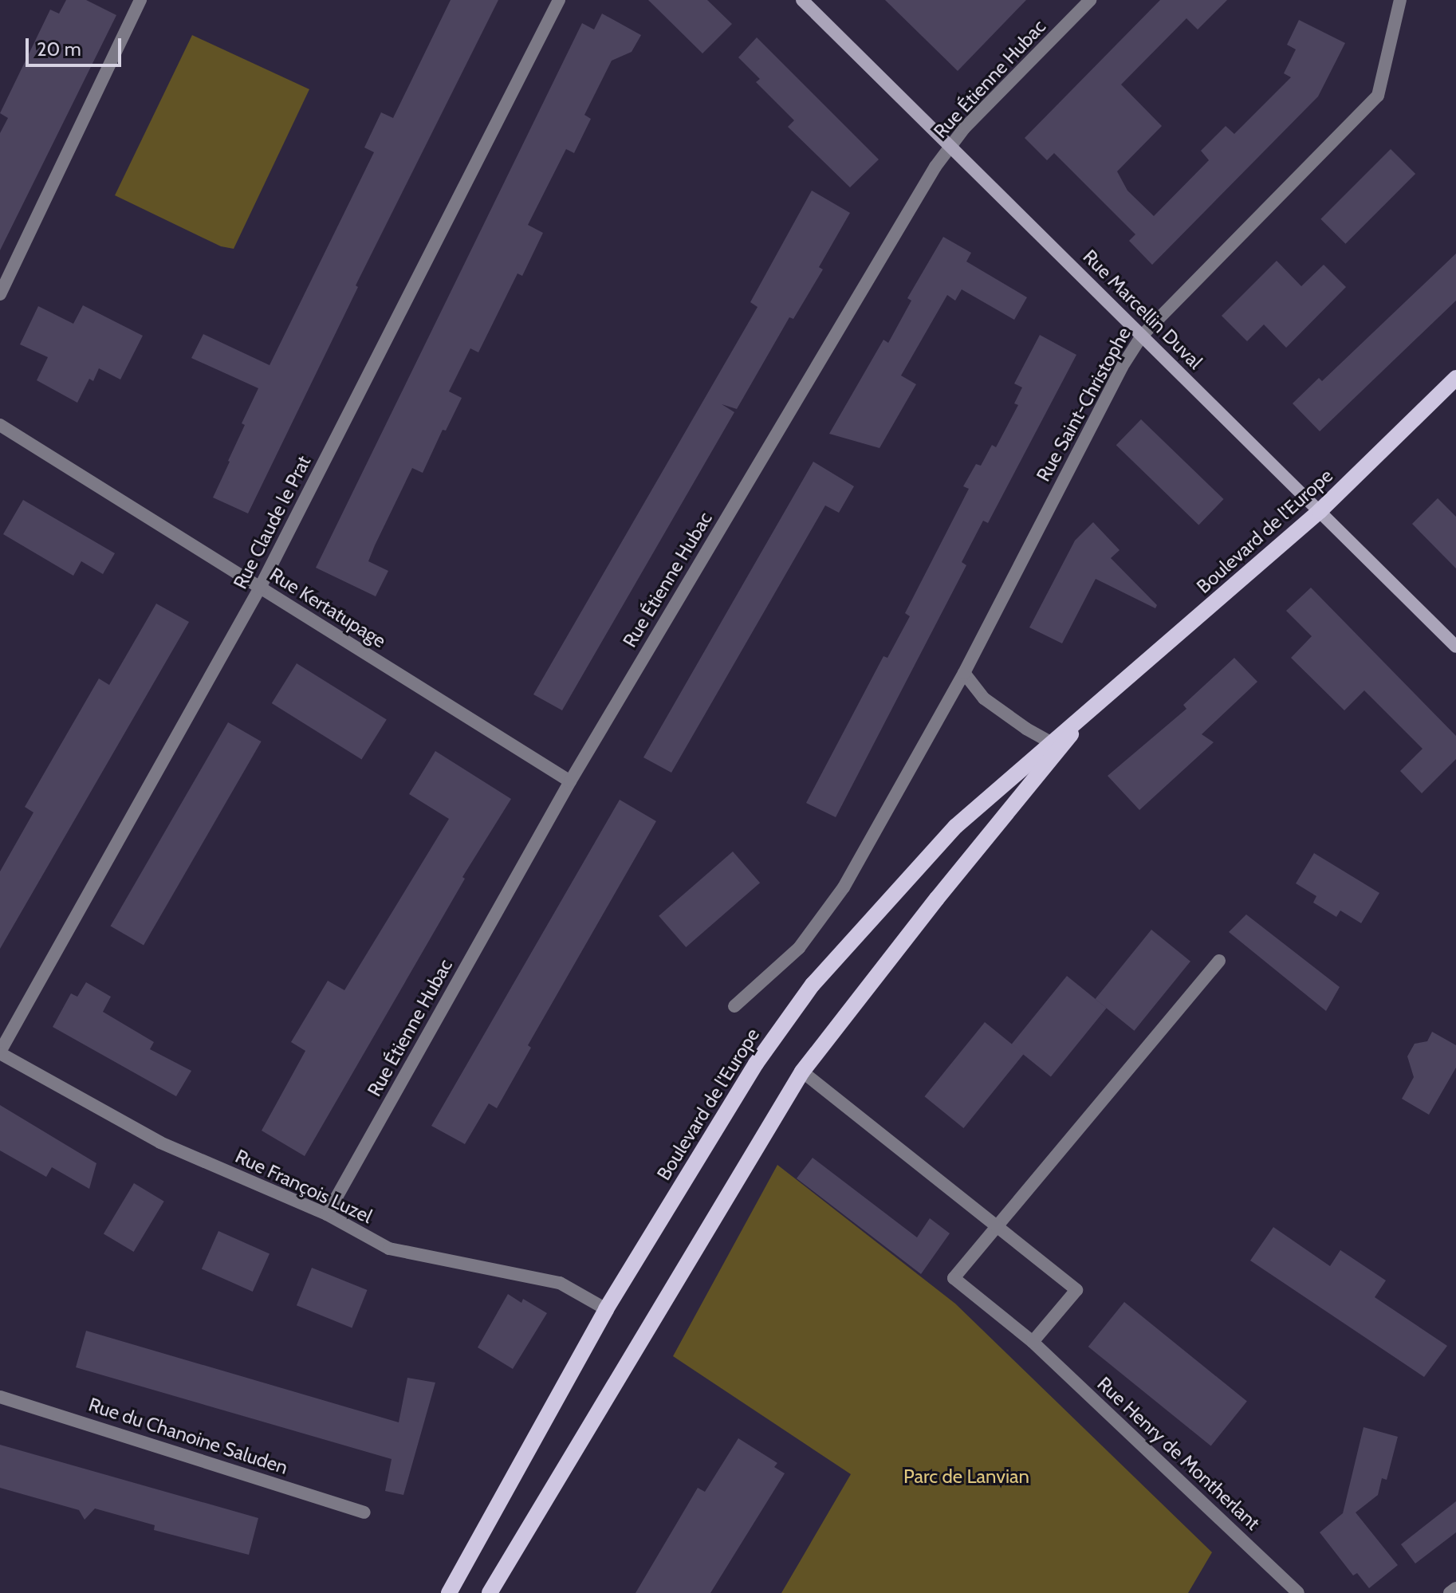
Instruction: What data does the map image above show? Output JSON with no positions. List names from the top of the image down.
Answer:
{
  "streets": {
    "main road": ["Rue Marcellin Duval", "Boulevard de l'Europe"],
    "street": [
      "Rue Étienne Hubac",
      "Rue Saint-Christophe",
      "Rue Claude le Prat",
      "Rue Kertatupage",
      "Rue François Luzel",
      "Rue du Chanoine Saluden",
      "Rue Henry de Montherlant"
    ]
  },
  "crossings": [
    ["Rue Étienne Hubac", "Rue Marcellin Duval"],
    ["Rue Étienne Hubac", "Rue Kertatupage"],
    ["Rue Étienne Hubac", "Rue François Luzel"],
    ["Rue Marcellin Duval", "Rue Saint-Christophe"],
    ["Rue Marcellin Duval", "Boulevard de l'Europe"],
    ["Rue Claude le Prat", "Rue Kertatupage"],
    ["Rue Claude le Prat", "Rue François Luzel"],
    ["Boulevard de l'Europe", "Rue François Luzel"]
  ],
  "parks": ["Parc de Lanvian"],
  "scale_bar": "20 m"
}
